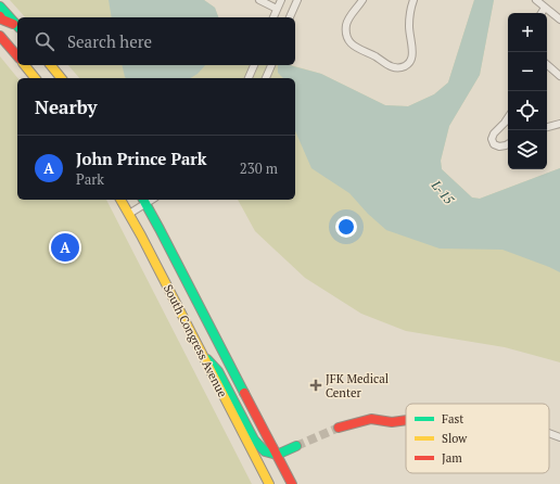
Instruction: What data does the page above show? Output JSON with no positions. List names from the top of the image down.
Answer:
{
  "streets": {
    "main road": ["South Congress Avenue"]
  },
  "water": ["L-15"],
  "places": {
    "health": ["JFK Medical Center"]
  },
  "legend": ["Fast", "Slow", "Jam"],
  "page": {
    "map_buttons": ["+", "−"],
    "search": "Search here",
    "heading": "Nearby",
    "list": [
      {
        "mark": "A",
        "name": "John Prince Park",
        "note": "Park",
        "value": "230 m"
      }
    ],
    "pins": "A"
  }
}
